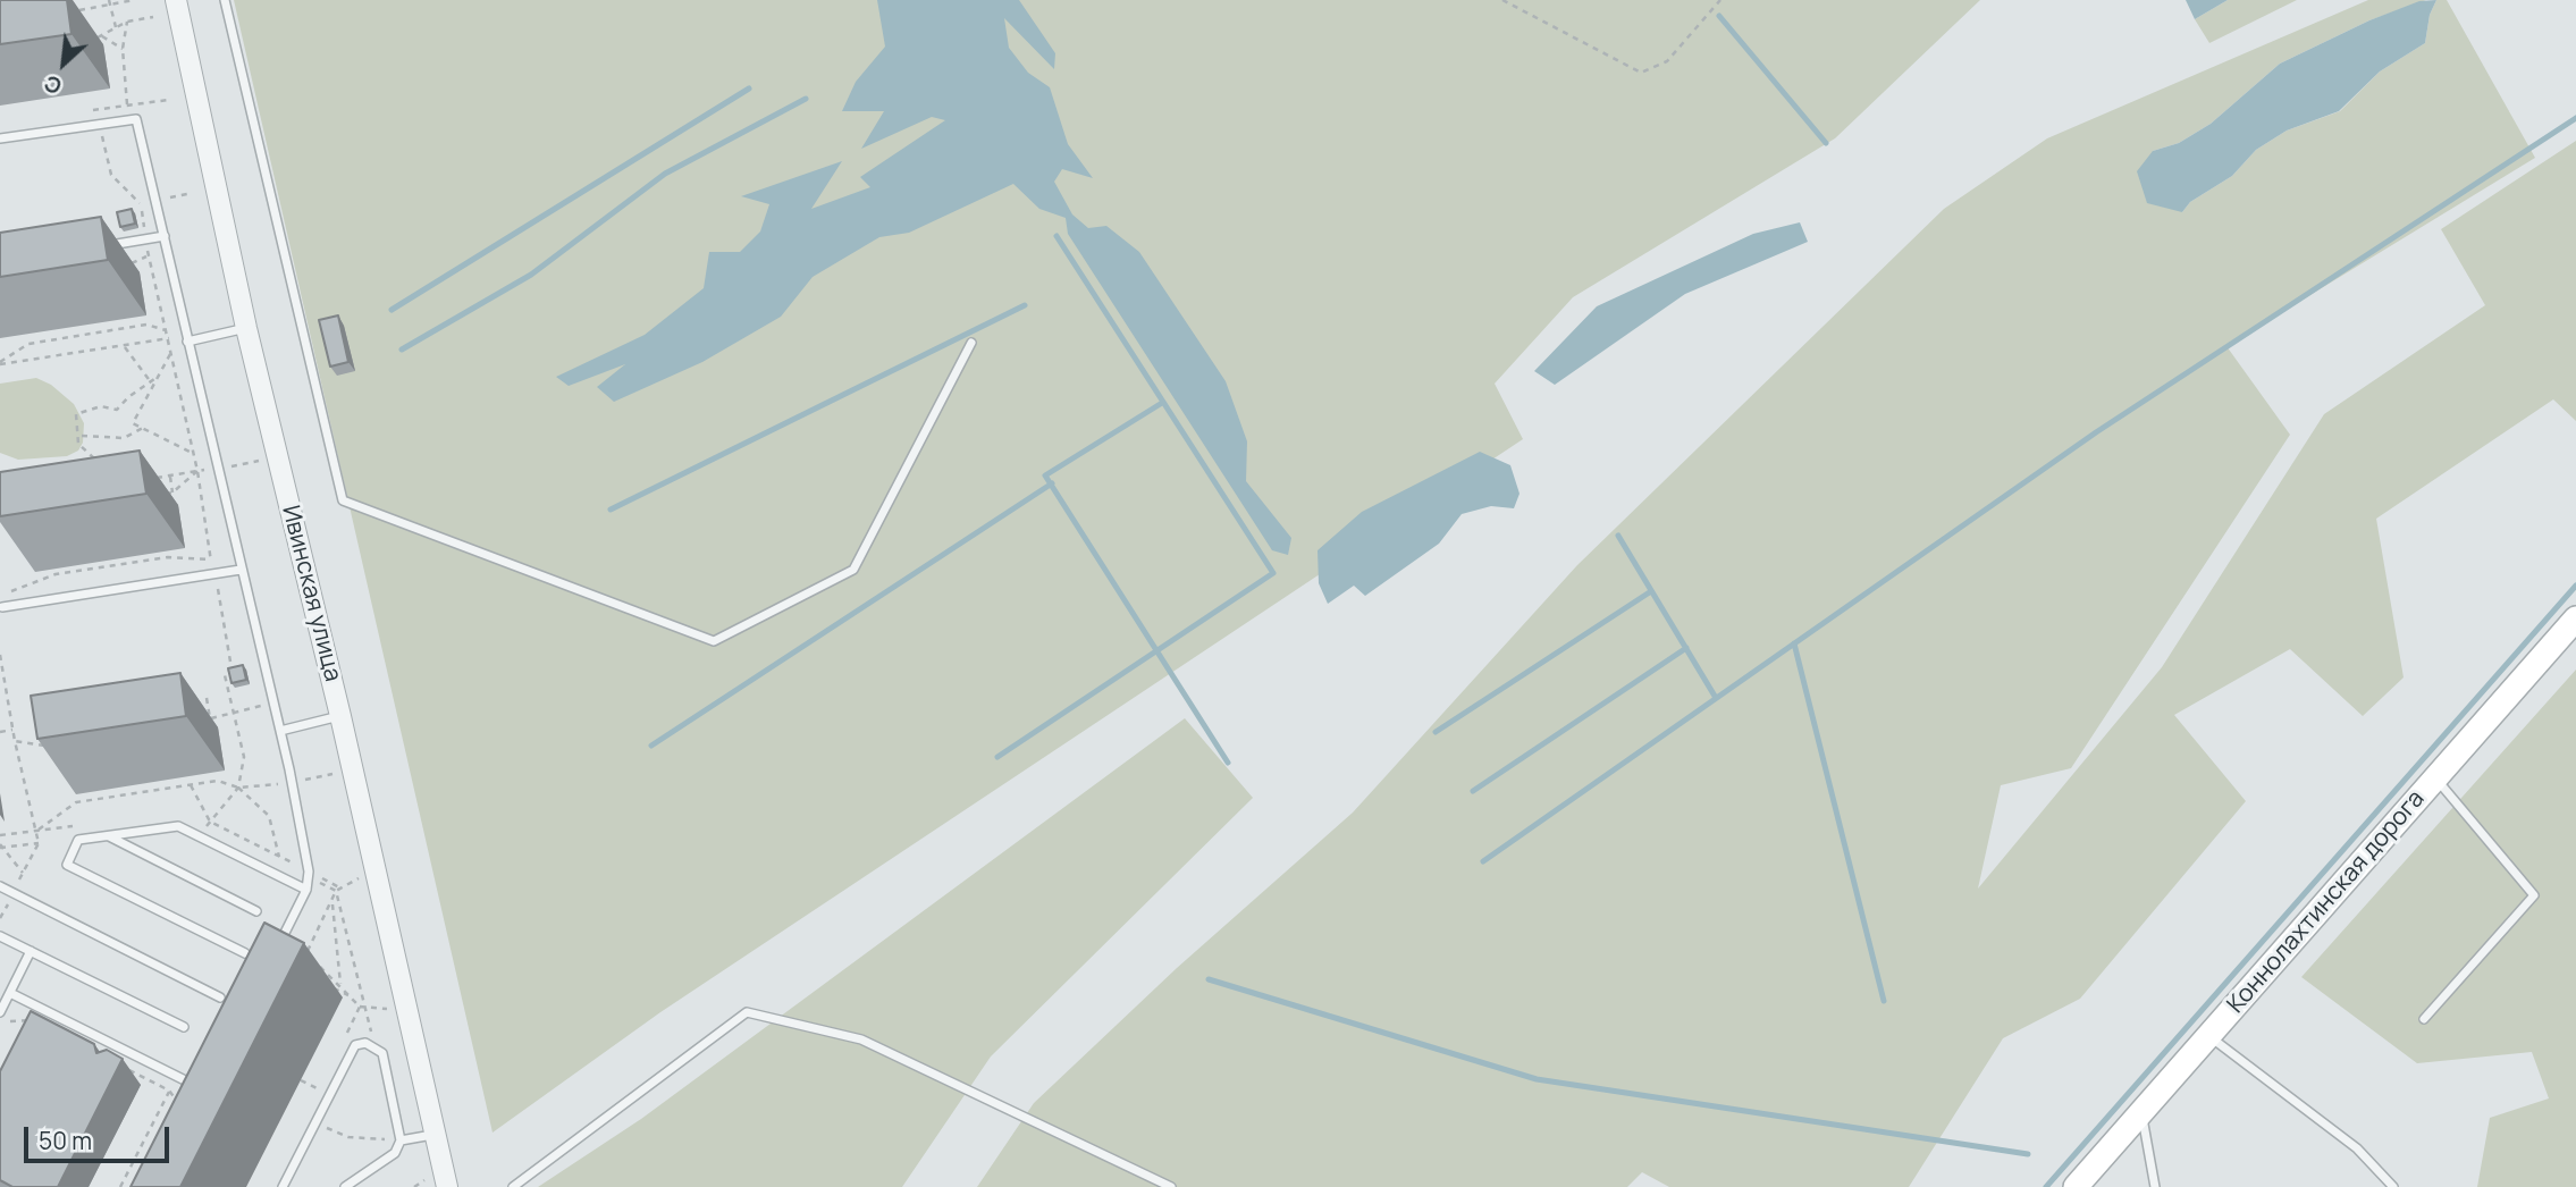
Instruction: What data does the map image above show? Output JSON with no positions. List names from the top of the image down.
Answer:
{
  "streets": {
    "main road": ["Коннолахтинская дорога"],
    "street": ["Ивинская улица"]
  },
  "scale_bar": "50 m",
  "north": "bottom left"
}
